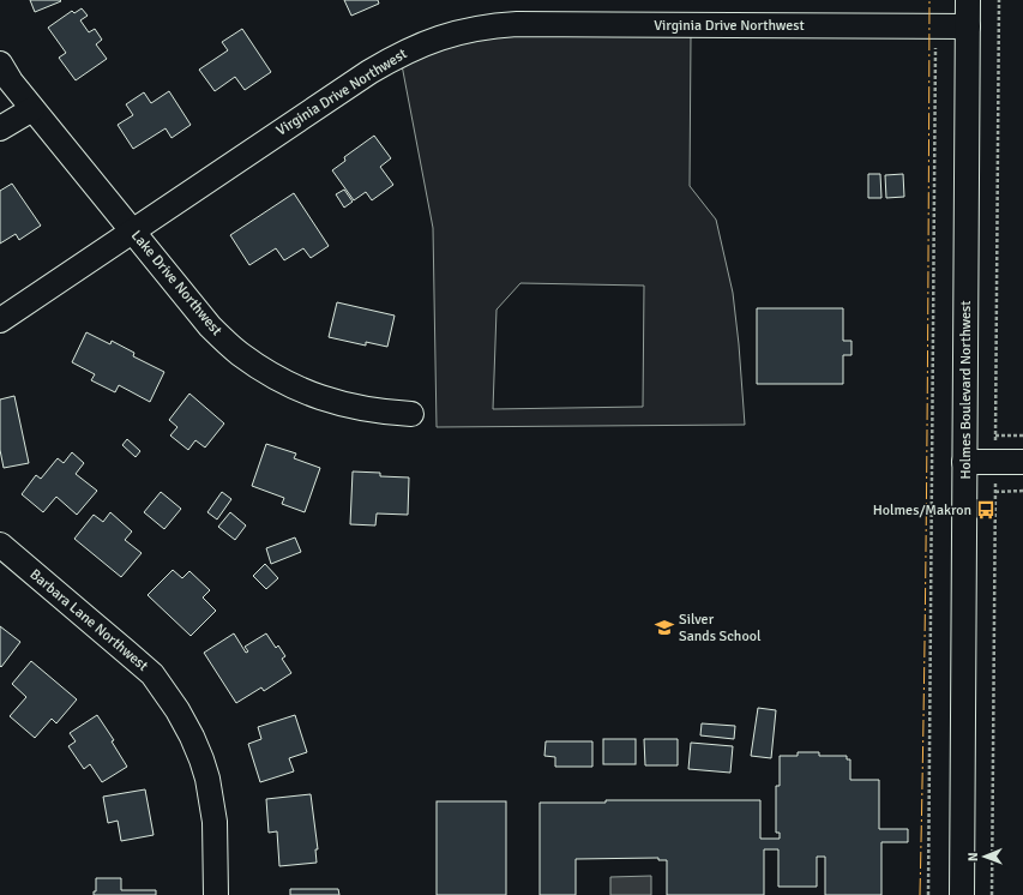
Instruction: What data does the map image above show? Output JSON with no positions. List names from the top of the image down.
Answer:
{
  "streets": {
    "street": [
      "Virginia Drive Northwest",
      "Lake Drive Northwest",
      "Holmes Boulevard Northwest",
      "Barbara Lane Northwest"
    ]
  },
  "crossings": [
    ["Virginia Drive Northwest", "Lake Drive Northwest"],
    ["Virginia Drive Northwest", "Holmes Boulevard Northwest"]
  ],
  "places": {
    "bus stop": ["Holmes/Makron"],
    "school or university": ["Silver Sands School"]
  },
  "north": "left"
}
